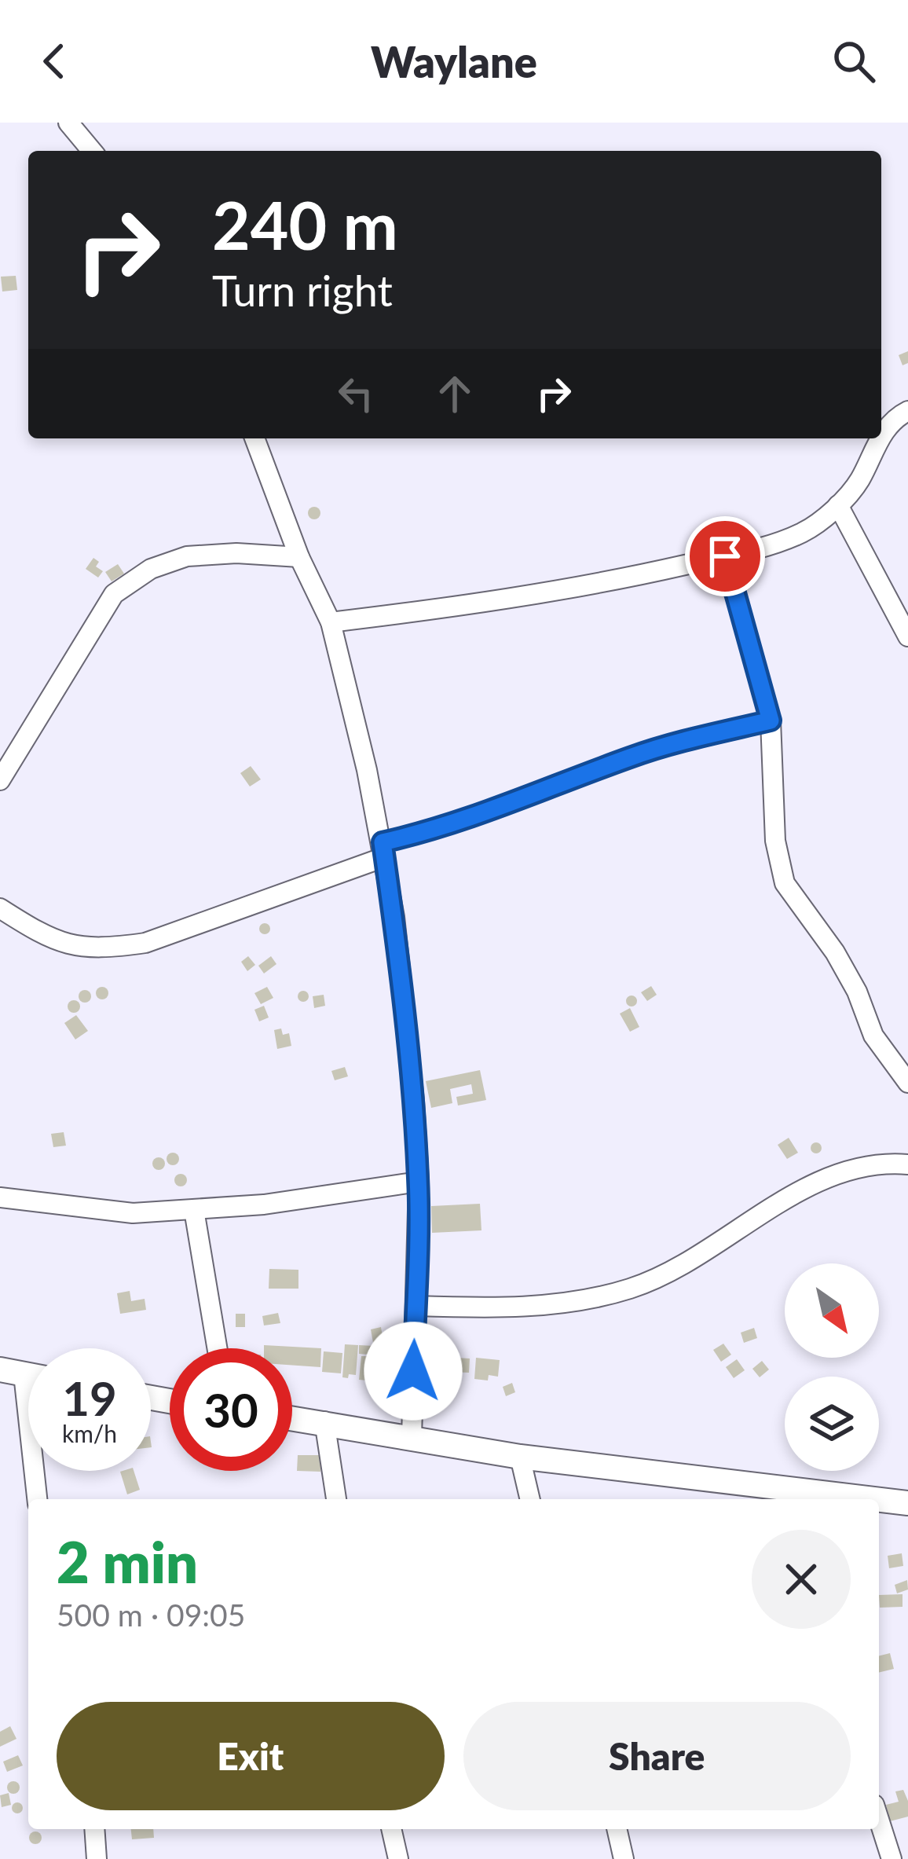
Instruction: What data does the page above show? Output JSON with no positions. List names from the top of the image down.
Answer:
{
  "north": "bottom right",
  "page": {
    "header": "Waylane",
    "turn": ["240 m", "Turn right"],
    "speed": "19 km/h",
    "limit": "30",
    "heading": ["2 min", "500 m · 09:05"],
    "buttons": ["Exit", "Share"]
  }
}
